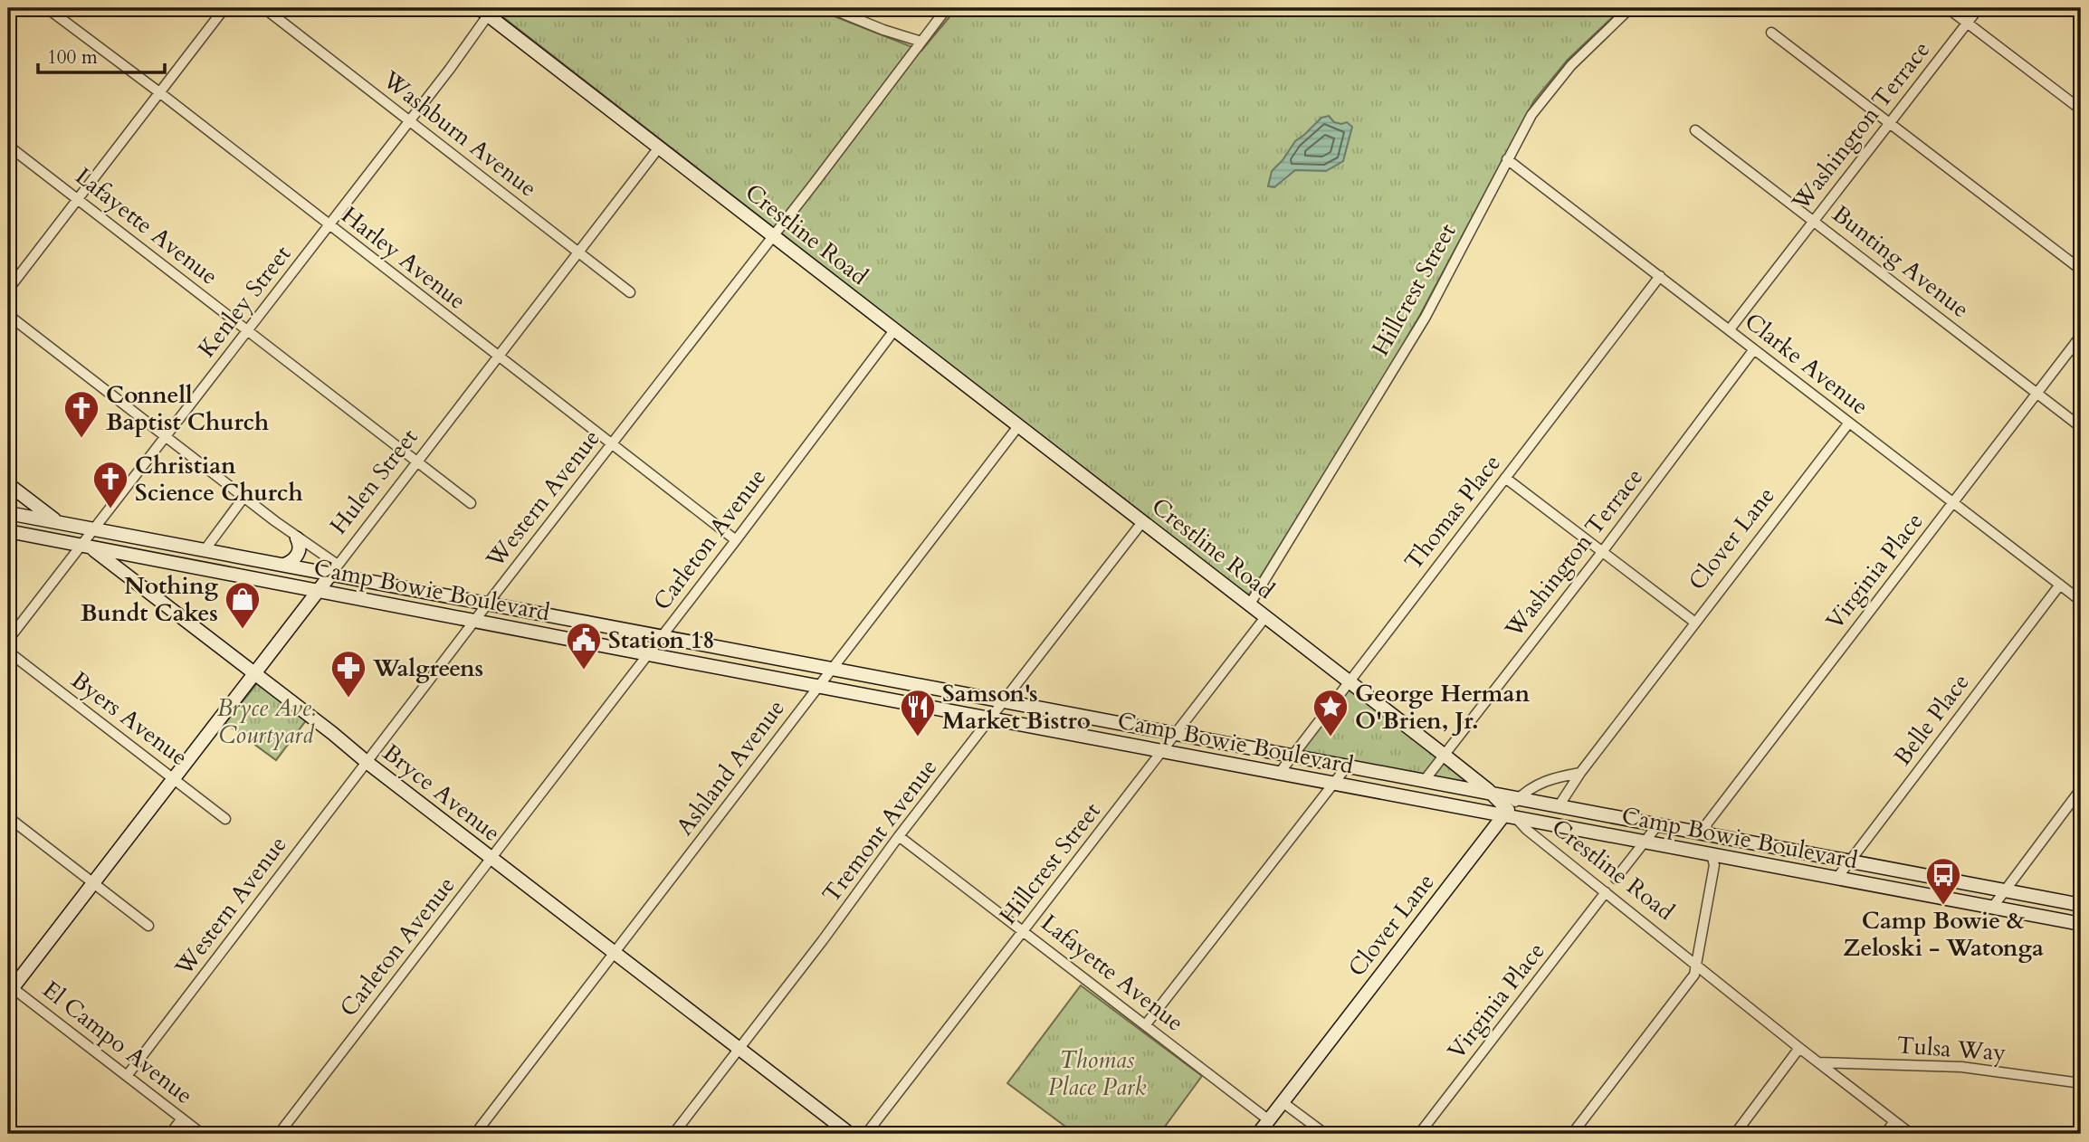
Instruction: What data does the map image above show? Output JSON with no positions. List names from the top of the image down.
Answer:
{
  "streets": {
    "main road": [
      "Crestline Road",
      "Hulen Street",
      "Clover Lane",
      "Camp Bowie Boulevard",
      "Bryce Avenue"
    ],
    "street": [
      "Washington Terrace",
      "Washburn Avenue",
      "Lafayette Avenue",
      "Harley Avenue",
      "Bunting Avenue",
      "Hillcrest Street",
      "Kenley Street",
      "Clarke Avenue",
      "Western Avenue",
      "Thomas Place",
      "Carleton Avenue",
      "Virginia Place",
      "Byers Avenue",
      "Belle Place",
      "Ashland Avenue",
      "Tremont Avenue",
      "El Campo Avenue",
      "Tulsa Way"
    ]
  },
  "crossings": [
    ["Washington Terrace", "Crestline Road"],
    ["Washington Terrace", "Bunting Avenue"],
    ["Washington Terrace", "Clarke Avenue"],
    ["Washington Terrace", "Camp Bowie Boulevard"],
    ["Washburn Avenue", "Kenley Street"],
    ["Washburn Avenue", "Hulen Street"],
    ["Lafayette Avenue", "Hillcrest Street"],
    ["Lafayette Avenue", "Kenley Street"],
    ["Lafayette Avenue", "Hulen Street"],
    ["Lafayette Avenue", "Clover Lane"],
    ["Lafayette Avenue", "Tremont Avenue"],
    ["Crestline Road", "Hillcrest Street"],
    ["Crestline Road", "Kenley Street"],
    ["Crestline Road", "Hulen Street"],
    ["Crestline Road", "Western Avenue"],
    ["Crestline Road", "Thomas Place"],
    ["Crestline Road", "Clover Lane"],
    ["Crestline Road", "Carleton Avenue"],
    ["Crestline Road", "Virginia Place"],
    ["Crestline Road", "Camp Bowie Boulevard"],
    ["Crestline Road", "Ashland Avenue"],
    ["Crestline Road", "Tremont Avenue"],
    ["Crestline Road", "Tulsa Way"],
    ["Harley Avenue", "Kenley Street"],
    ["Harley Avenue", "Hulen Street"],
    ["Harley Avenue", "Western Avenue"],
    ["Harley Avenue", "Carleton Avenue"],
    ["Bunting Avenue", "Virginia Place"],
    ["Hillcrest Street", "Clarke Avenue"],
    ["Hillcrest Street", "Camp Bowie Boulevard"],
    ["Kenley Street", "Camp Bowie Boulevard"],
    ["Kenley Street", "Bryce Avenue"],
    ["Clarke Avenue", "Thomas Place"],
    ["Clarke Avenue", "Clover Lane"],
    ["Clarke Avenue", "Virginia Place"],
    ["Clarke Avenue", "Belle Place"],
    ["Hulen Street", "Camp Bowie Boulevard"],
    ["Hulen Street", "Byers Avenue"],
    ["Hulen Street", "Bryce Avenue"],
    ["Hulen Street", "El Campo Avenue"],
    ["Western Avenue", "Camp Bowie Boulevard"],
    ["Western Avenue", "Bryce Avenue"],
    ["Western Avenue", "El Campo Avenue"],
    ["Thomas Place", "Camp Bowie Boulevard"],
    ["Clover Lane", "Camp Bowie Boulevard"],
    ["Carleton Avenue", "Camp Bowie Boulevard"],
    ["Carleton Avenue", "Bryce Avenue"],
    ["Virginia Place", "Camp Bowie Boulevard"],
    ["Camp Bowie Boulevard", "Belle Place"],
    ["Camp Bowie Boulevard", "Ashland Avenue"],
    ["Camp Bowie Boulevard", "Bryce Avenue"],
    ["Camp Bowie Boulevard", "Tremont Avenue"],
    ["Ashland Avenue", "Bryce Avenue"],
    ["Bryce Avenue", "Tremont Avenue"]
  ],
  "parks": ["Bryce Ave. Courtyard", "Thomas Place Park"],
  "places": {
    "church": ["Connell Baptist Church", "Christian Science Church"],
    "shop": ["Nothing Bundt Cakes"],
    "public building": ["Station 18"],
    "pharmacy": ["Walgreens"],
    "restaurant": ["Samson's Market Bistro"],
    "place": ["George Herman O'Brien, Jr."],
    "bus stop": ["Camp Bowie & Zeloski - Watonga"]
  },
  "scale_bar": "100 m"
}
